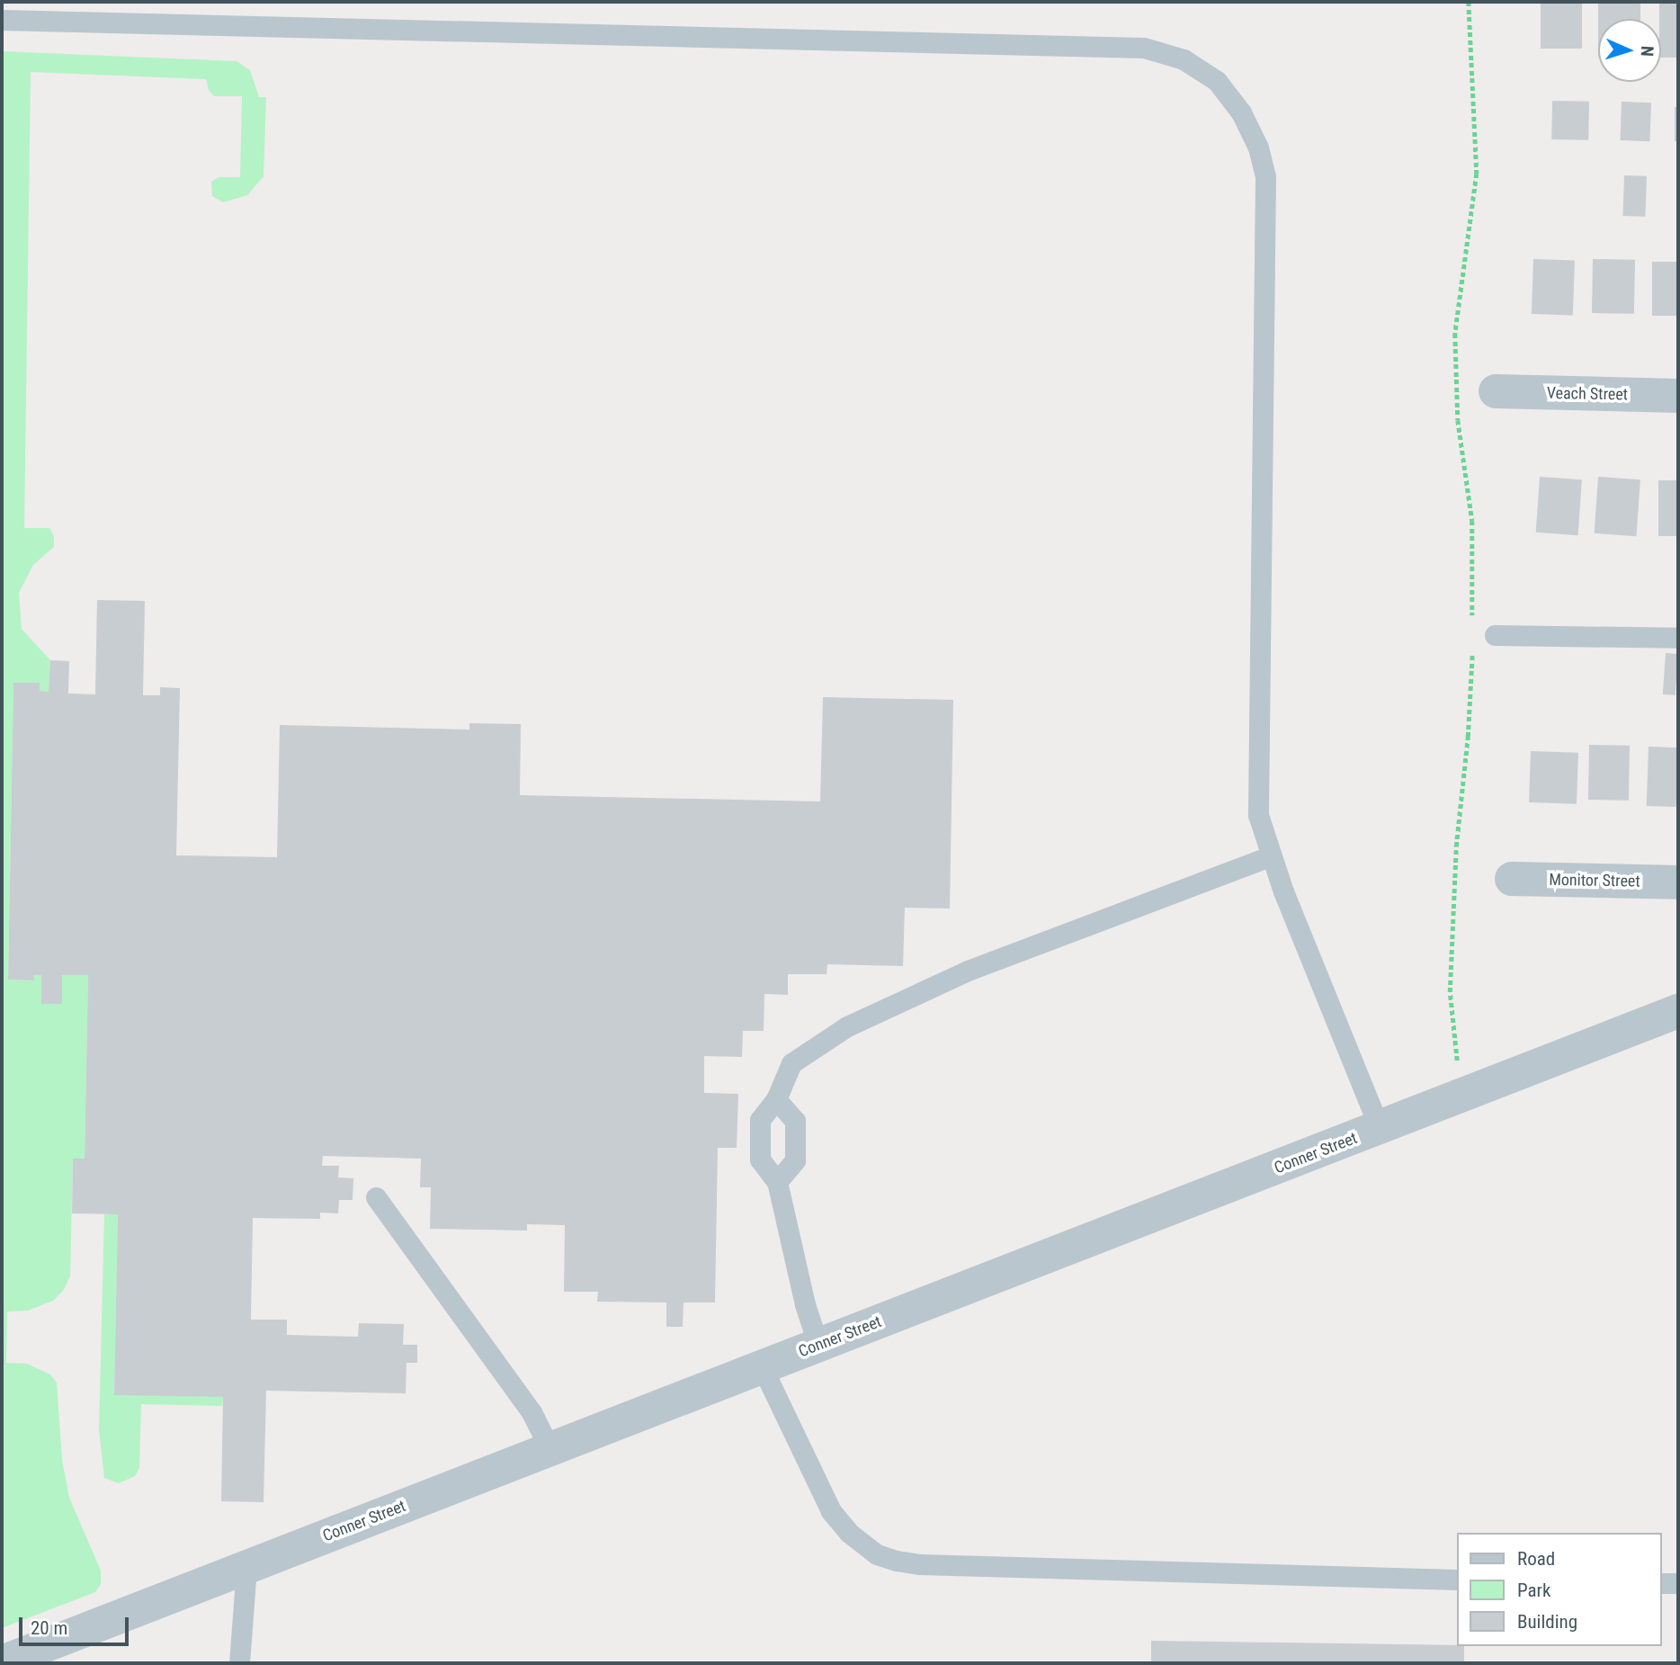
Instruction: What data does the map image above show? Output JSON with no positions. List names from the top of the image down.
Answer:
{
  "streets": {
    "street": ["Veach Street", "Monitor Street", "Conner Street"]
  },
  "legend": ["Road", "Park", "Building"],
  "scale_bar": "20 m",
  "north": "right"
}
